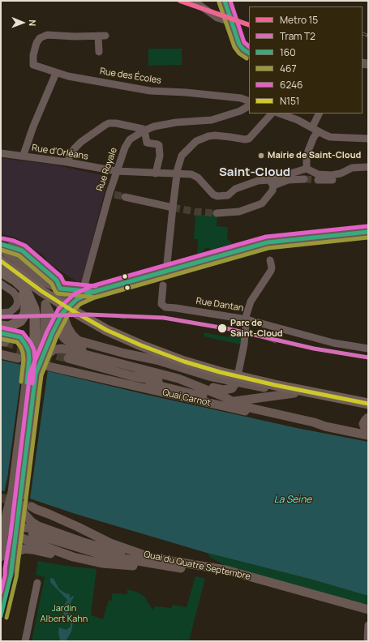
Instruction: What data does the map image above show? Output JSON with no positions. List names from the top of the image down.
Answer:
{
  "streets": {
    "main road": ["Quai Carnot", "Quai du Quatre Septembre"],
    "street": [
      "Rue des Écoles",
      "Rue d'Orléans",
      "Rue Royale",
      "Rue Dantan"
    ]
  },
  "crossings": [
    ["Rue d'Orléans", "Rue Royale"]
  ],
  "districts": ["Saint-Cloud"],
  "water": ["La Seine"],
  "parks": ["Jardin Albert Kahn"],
  "places": ["Mairie de Saint-Cloud", "Parc de Saint-Cloud"],
  "lines": [
    "metro line 15",
    "transit line 160",
    "transit line 6246",
    "transit line 467",
    "transit line N151",
    "tram line T2"
  ],
  "legend": [
    "Metro 15",
    "Tram T2",
    "160",
    "467",
    "6246",
    "N151"
  ],
  "north": "right"
}
